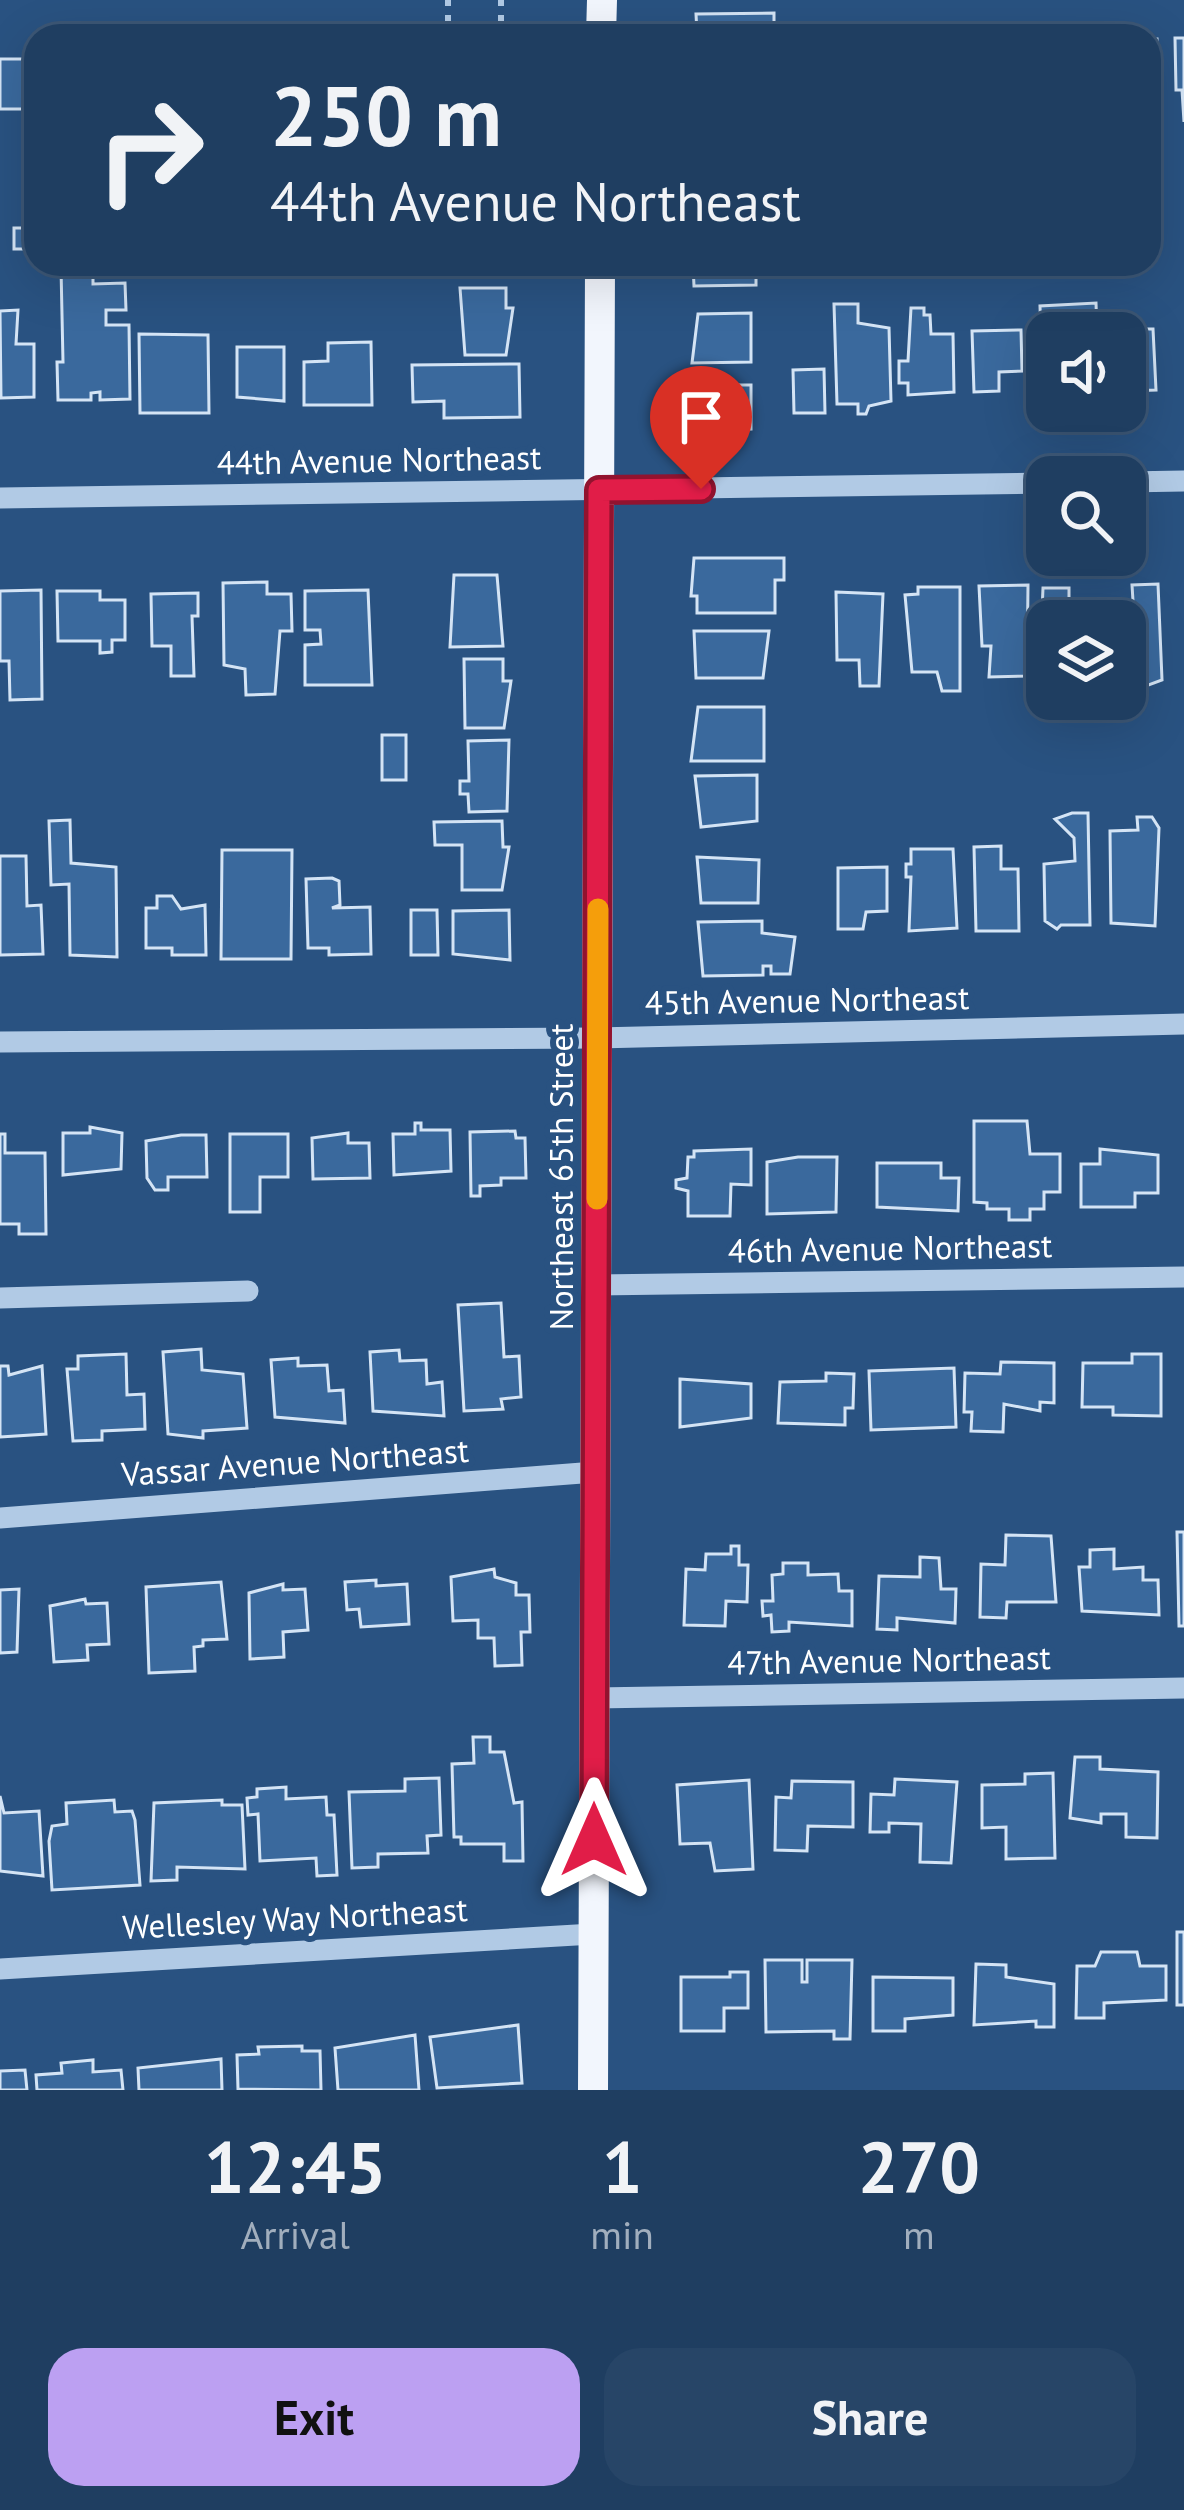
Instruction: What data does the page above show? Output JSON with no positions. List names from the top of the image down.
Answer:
{
  "streets": {
    "main road": ["Northeast 65th Street"],
    "street": [
      "44th Avenue Northeast",
      "45th Avenue Northeast",
      "46th Avenue Northeast",
      "Vassar Avenue Northeast",
      "47th Avenue Northeast",
      "Wellesley Way Northeast"
    ]
  },
  "crossings": [
    ["44th Avenue Northeast", "Northeast 65th Street"],
    ["45th Avenue Northeast", "Northeast 65th Street"],
    ["Northeast 65th Street", "46th Avenue Northeast"],
    ["Northeast 65th Street", "Vassar Avenue Northeast"],
    ["Northeast 65th Street", "47th Avenue Northeast"],
    ["Northeast 65th Street", "Wellesley Way Northeast"]
  ],
  "page": {
    "turn": ["250 m", "44th Avenue Northeast"],
    "eta": [
      "12:45",
      "Arrival",
      "1",
      "min",
      "270",
      "m"
    ],
    "buttons": ["Exit", "Share"]
  }
}
